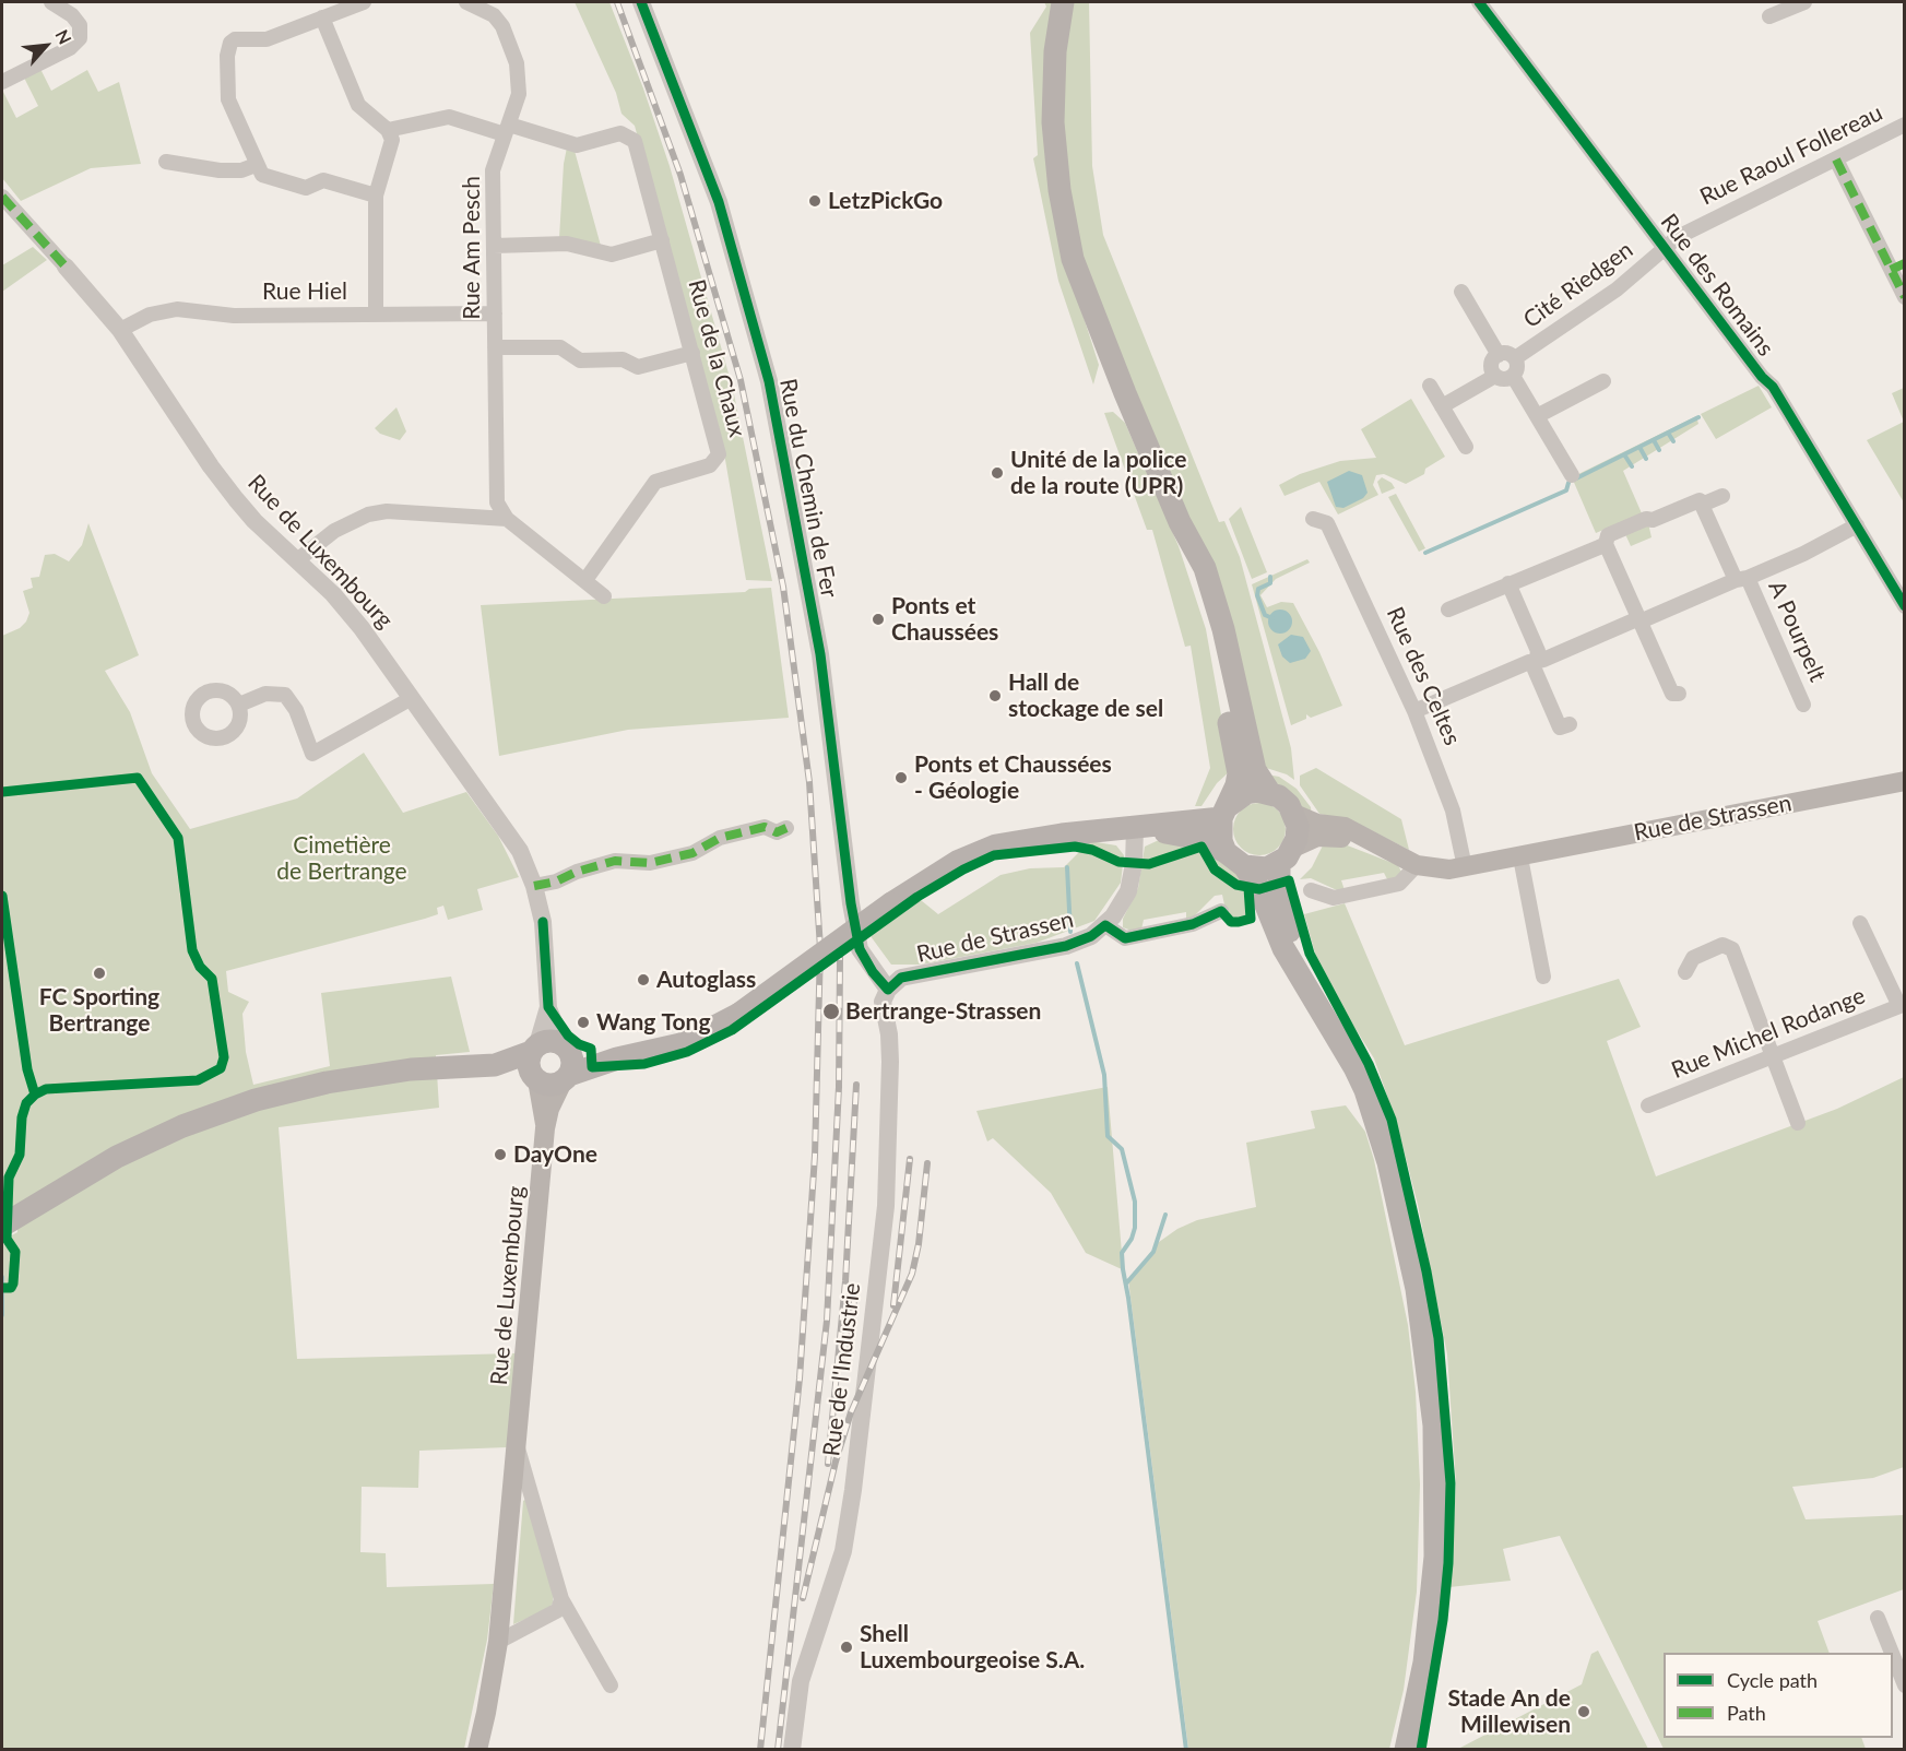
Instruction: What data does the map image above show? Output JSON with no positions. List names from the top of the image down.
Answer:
{
  "streets": {
    "main road": ["Rue de Luxembourg", "Rue de Strassen"],
    "street": [
      "Rue Raoul Follereau",
      "Rue Am Pesch",
      "Cité Riedgen",
      "Rue des Romains",
      "Rue Hiel",
      "Rue de la Chaux",
      "Rue du Chemin de Fer",
      "A Pourpelt",
      "Rue des Celtes",
      "Rue Michel Rodange",
      "Rue de l'Industrie"
    ]
  },
  "crossings": [
    ["Rue Raoul Follereau", "Cité Riedgen"],
    ["Rue Raoul Follereau", "Rue des Romains"],
    ["Rue Am Pesch", "Rue Hiel"],
    ["Rue Am Pesch", "Rue de la Chaux"],
    ["Cité Riedgen", "Rue des Romains"],
    ["Rue des Romains", "A Pourpelt"],
    ["Rue Hiel", "Rue de Luxembourg"],
    ["Rue du Chemin de Fer", "Rue de Strassen"],
    ["Rue du Chemin de Fer", "Rue de l'Industrie"],
    ["A Pourpelt", "Rue des Celtes"],
    ["Rue des Celtes", "Rue de Strassen"],
    ["Rue de Strassen", "Rue de l'Industrie"]
  ],
  "parks": ["Cimetière de Bertrange"],
  "places": [
    "LetzPickGo",
    "Unité de la police de la route (UPR)",
    "Ponts et Chaussées",
    "Hall de stockage de sel",
    "Ponts et Chaussées - Géologie",
    "FC Sporting Bertrange",
    "Autoglass",
    "Bertrange-Strassen",
    "Wang Tong",
    "DayOne",
    "Shell Luxembourgeoise S.A.",
    "Stade An de Millewisen"
  ],
  "legend": ["Cycle path", "Path"],
  "north": "top right"
}
